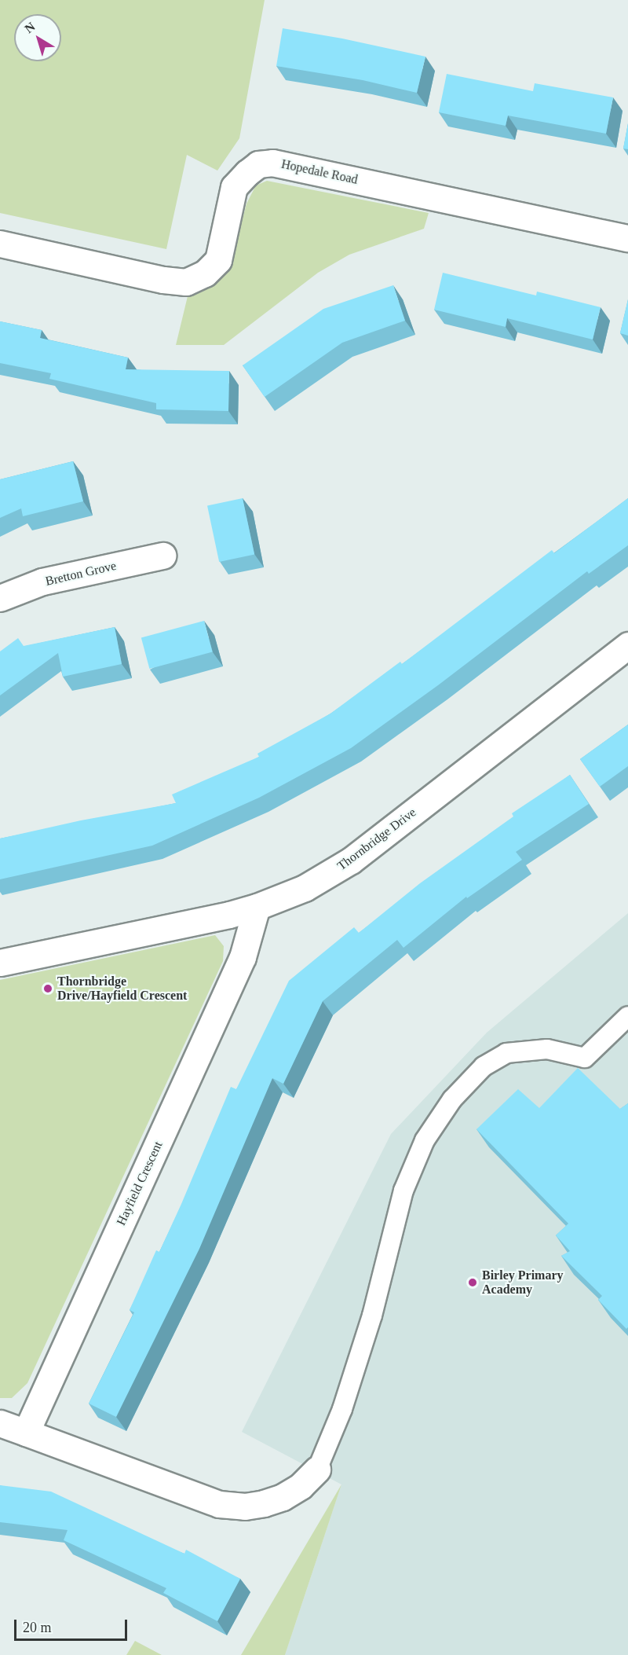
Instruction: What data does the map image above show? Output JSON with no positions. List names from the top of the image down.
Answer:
{
  "streets": {
    "street": [
      "Hopedale Road",
      "Bretton Grove",
      "Thornbridge Drive",
      "Hayfield Crescent"
    ]
  },
  "crossings": [
    ["Thornbridge Drive", "Hayfield Crescent"]
  ],
  "places": ["Thornbridge Drive/Hayfield Crescent", "Birley Primary Academy"],
  "scale_bar": "20 m",
  "north": "top left"
}
